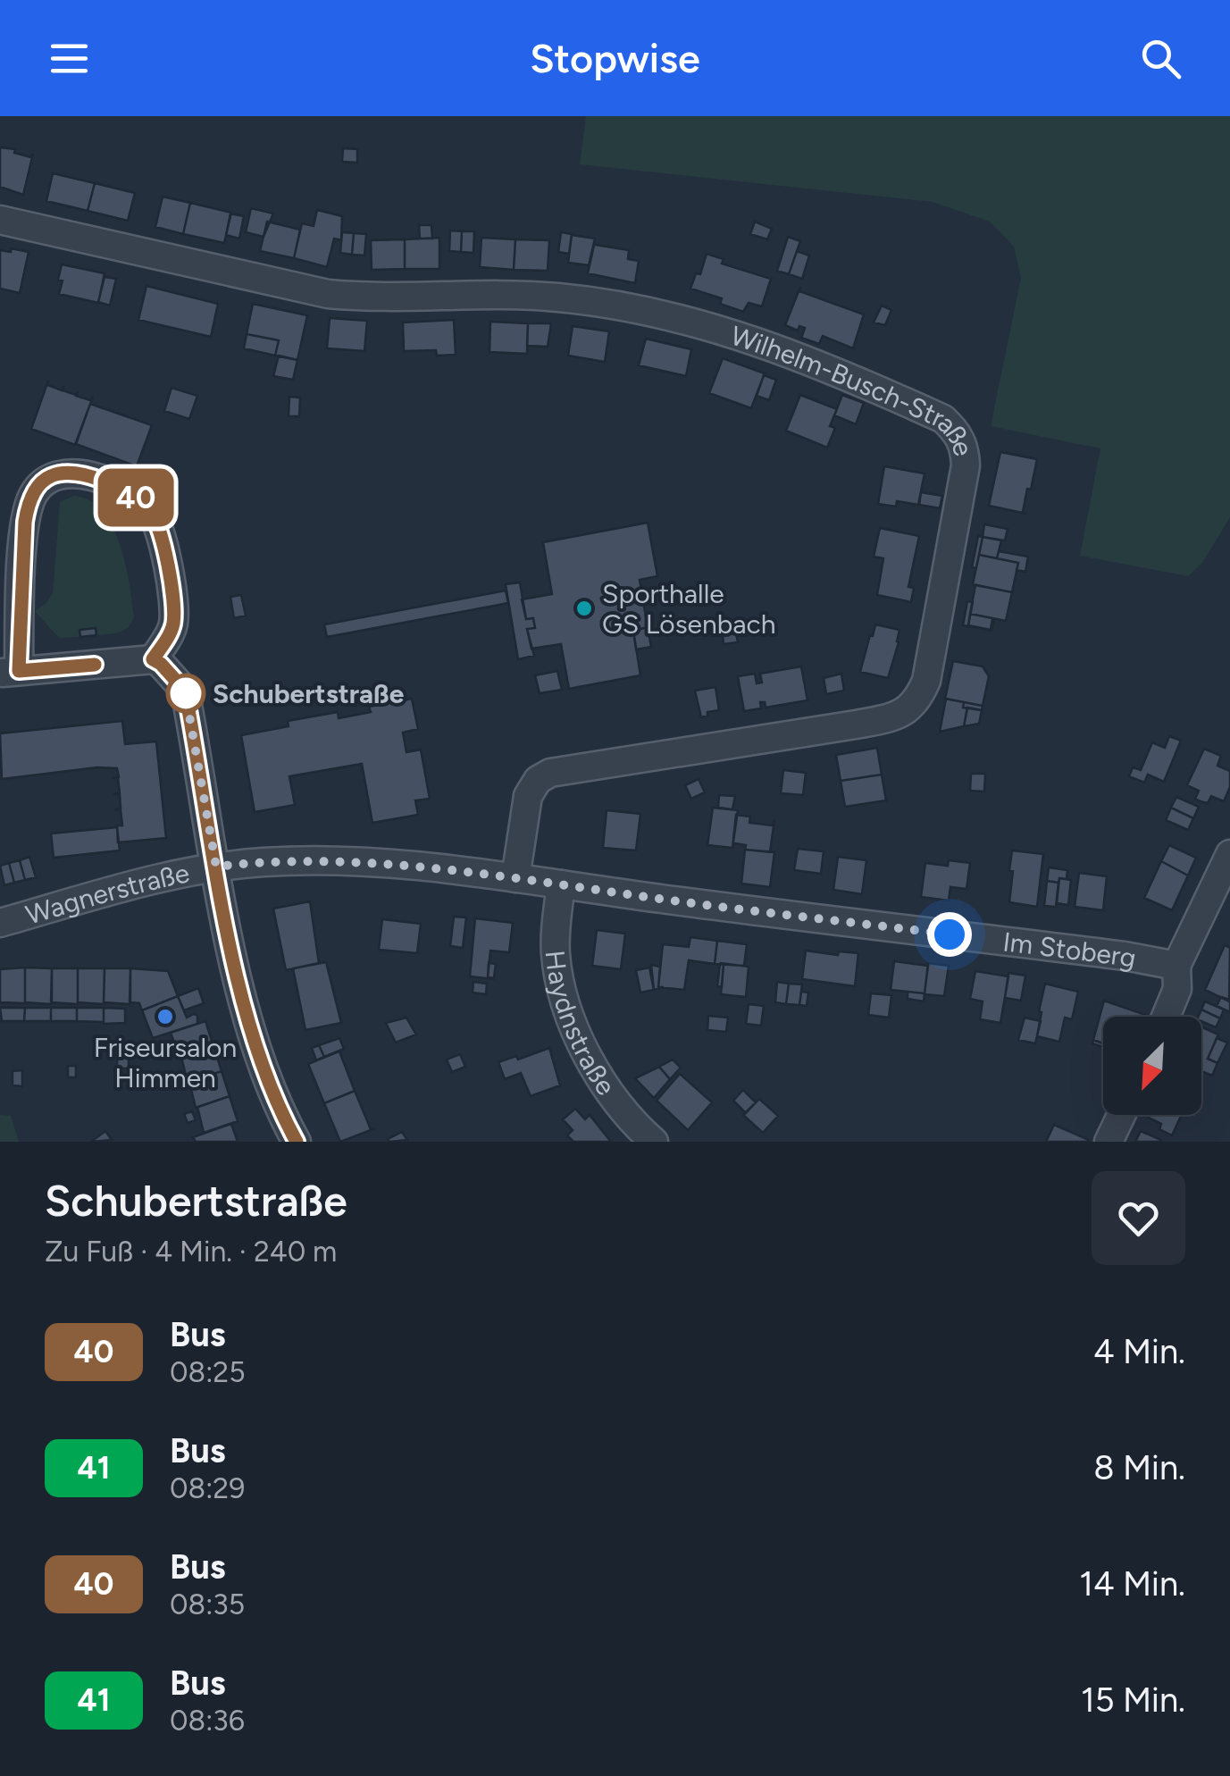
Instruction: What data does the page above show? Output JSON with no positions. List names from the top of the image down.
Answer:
{
  "streets": {
    "street": [
      "Wilhelm-Busch-Straße",
      "Wagnerstraße",
      "Im Stoberg",
      "Haydnstraße"
    ]
  },
  "crossings": [
    ["Wilhelm-Busch-Straße", "Im Stoberg"],
    ["Wagnerstraße", "Im Stoberg"],
    ["Im Stoberg", "Haydnstraße"]
  ],
  "places": ["Sporthalle GS Lösenbach", "Schubertstraße", "Friseursalon Himmen"],
  "lines": ["bus line 40"],
  "north": "bottom left",
  "page": {
    "header": "Stopwise",
    "on_map": "40",
    "heading": ["Schubertstraße", "Zu Fuß · 4 Min. · 240 m"],
    "list": [
      {
        "mark": "40",
        "name": "Bus",
        "note": "08:25",
        "value": "4 Min."
      },
      {
        "mark": "41",
        "name": "Bus",
        "note": "08:29",
        "value": "8 Min."
      },
      {
        "mark": "40",
        "name": "Bus",
        "note": "08:35",
        "value": "14 Min."
      },
      {
        "mark": "41",
        "name": "Bus",
        "note": "08:36",
        "value": "15 Min."
      }
    ]
  }
}
